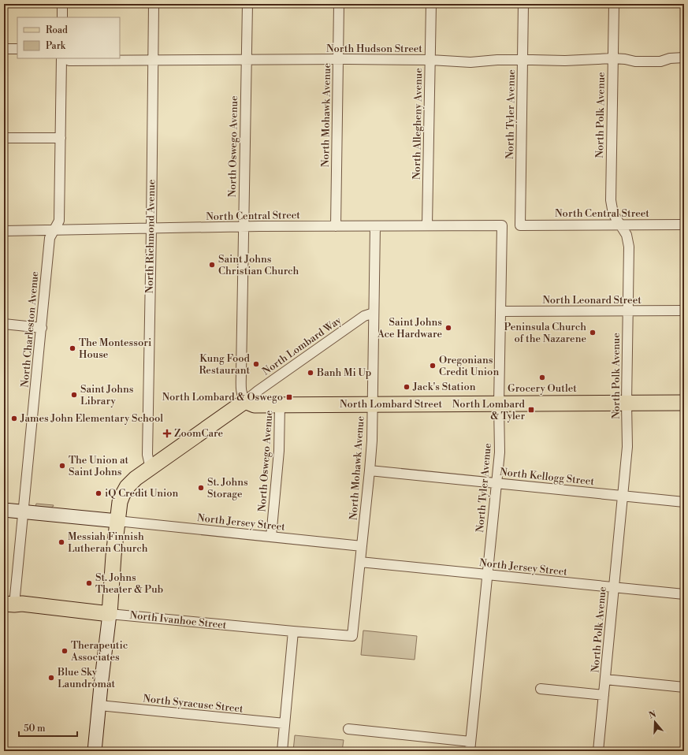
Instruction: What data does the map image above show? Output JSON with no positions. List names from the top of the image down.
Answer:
{
  "streets": {
    "main road": ["North Lombard Street", "North Ivanhoe Street"],
    "street": [
      "North Hudson Street",
      "North Tyler Avenue",
      "North Mohawk Avenue",
      "North Polk Avenue",
      "North Allegheny Avenue",
      "North Oswego Avenue",
      "North Central Street",
      "North Richmond Avenue",
      "North Leonard Street",
      "North Charleston Avenue",
      "North Lombard Way",
      "North Kellogg Street",
      "North Jersey Street",
      "North Syracuse Street"
    ]
  },
  "crossings": [
    ["North Hudson Street", "North Tyler Avenue"],
    ["North Hudson Street", "North Mohawk Avenue"],
    ["North Hudson Street", "North Polk Avenue"],
    ["North Hudson Street", "North Allegheny Avenue"],
    ["North Hudson Street", "North Oswego Avenue"],
    ["North Hudson Street", "North Richmond Avenue"],
    ["North Tyler Avenue", "North Central Street"],
    ["North Tyler Avenue", "North Leonard Street"],
    ["North Tyler Avenue", "North Lombard Street"],
    ["North Tyler Avenue", "North Kellogg Street"],
    ["North Tyler Avenue", "North Jersey Street"],
    ["North Mohawk Avenue", "North Central Street"],
    ["North Mohawk Avenue", "North Lombard Way"],
    ["North Mohawk Avenue", "North Lombard Street"],
    ["North Mohawk Avenue", "North Kellogg Street"],
    ["North Mohawk Avenue", "North Jersey Street"],
    ["North Mohawk Avenue", "North Ivanhoe Street"],
    ["North Polk Avenue", "North Central Street"],
    ["North Polk Avenue", "North Leonard Street"],
    ["North Polk Avenue", "North Lombard Street"],
    ["North Polk Avenue", "North Kellogg Street"],
    ["North Polk Avenue", "North Jersey Street"],
    ["North Allegheny Avenue", "North Central Street"],
    ["North Oswego Avenue", "North Central Street"],
    ["North Oswego Avenue", "North Lombard Way"],
    ["North Oswego Avenue", "North Lombard Street"],
    ["North Oswego Avenue", "North Jersey Street"],
    ["North Central Street", "North Richmond Avenue"],
    ["North Central Street", "North Charleston Avenue"],
    ["North Charleston Avenue", "North Ivanhoe Street"],
    ["North Lombard Way", "North Lombard Street"]
  ],
  "places": {
    "other": [
      "Saint Johns Christian Church",
      "Saint Johns Ace Hardware",
      "Peninsula Church of the Nazarene",
      "The Montessori House",
      "Kung Food Restaurant",
      "Oregonians Credit Union",
      "Banh Mi Up",
      "Grocery Outlet",
      "Jack's Station",
      "Saint Johns Library",
      "James John Elementary School",
      "The Union at Saint Johns",
      "St. Johns Storage",
      "iQ Credit Union",
      "Messiah Finnish Lutheran Church",
      "St. Johns Theater & Pub",
      "Therapeutic Associates",
      "Blue Sky Laundromat"
    ],
    "transit": ["North Lombard & Oswego", "North Lombard & Tyler"],
    "health": ["ZoomCare"]
  },
  "legend": ["Road", "Park"],
  "scale_bar": "50 m",
  "north": "top"
}
